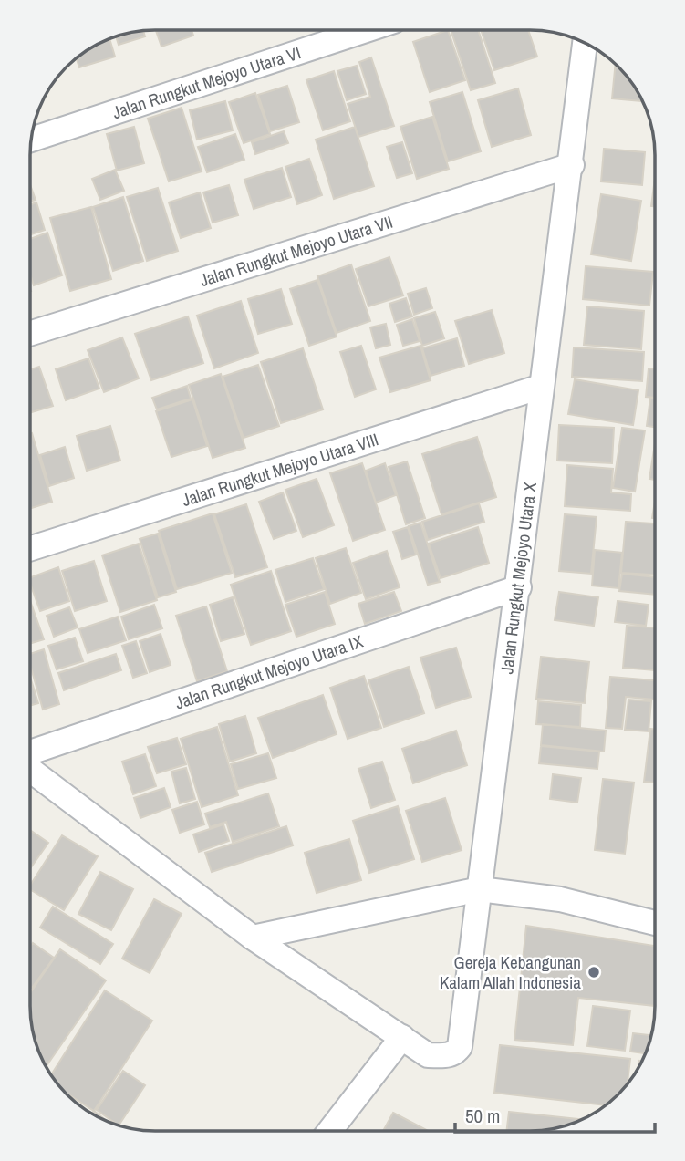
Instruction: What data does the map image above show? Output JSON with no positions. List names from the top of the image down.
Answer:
{
  "streets": {
    "street": [
      "Jalan Rungkut Mejoyo Utara VI",
      "Jalan Rungkut Mejoyo Utara VII",
      "Jalan Rungkut Mejoyo Utara VIII",
      "Jalan Rungkut Mejoyo Utara X",
      "Jalan Rungkut Mejoyo Utara IX"
    ]
  },
  "crossings": [
    ["Jalan Rungkut Mejoyo Utara VII", "Jalan Rungkut Mejoyo Utara X"],
    ["Jalan Rungkut Mejoyo Utara VIII", "Jalan Rungkut Mejoyo Utara X"],
    ["Jalan Rungkut Mejoyo Utara X", "Jalan Rungkut Mejoyo Utara IX"]
  ],
  "places": ["Gereja Kebangunan Kalam Allah Indonesia"],
  "scale_bar": "50 m"
}
